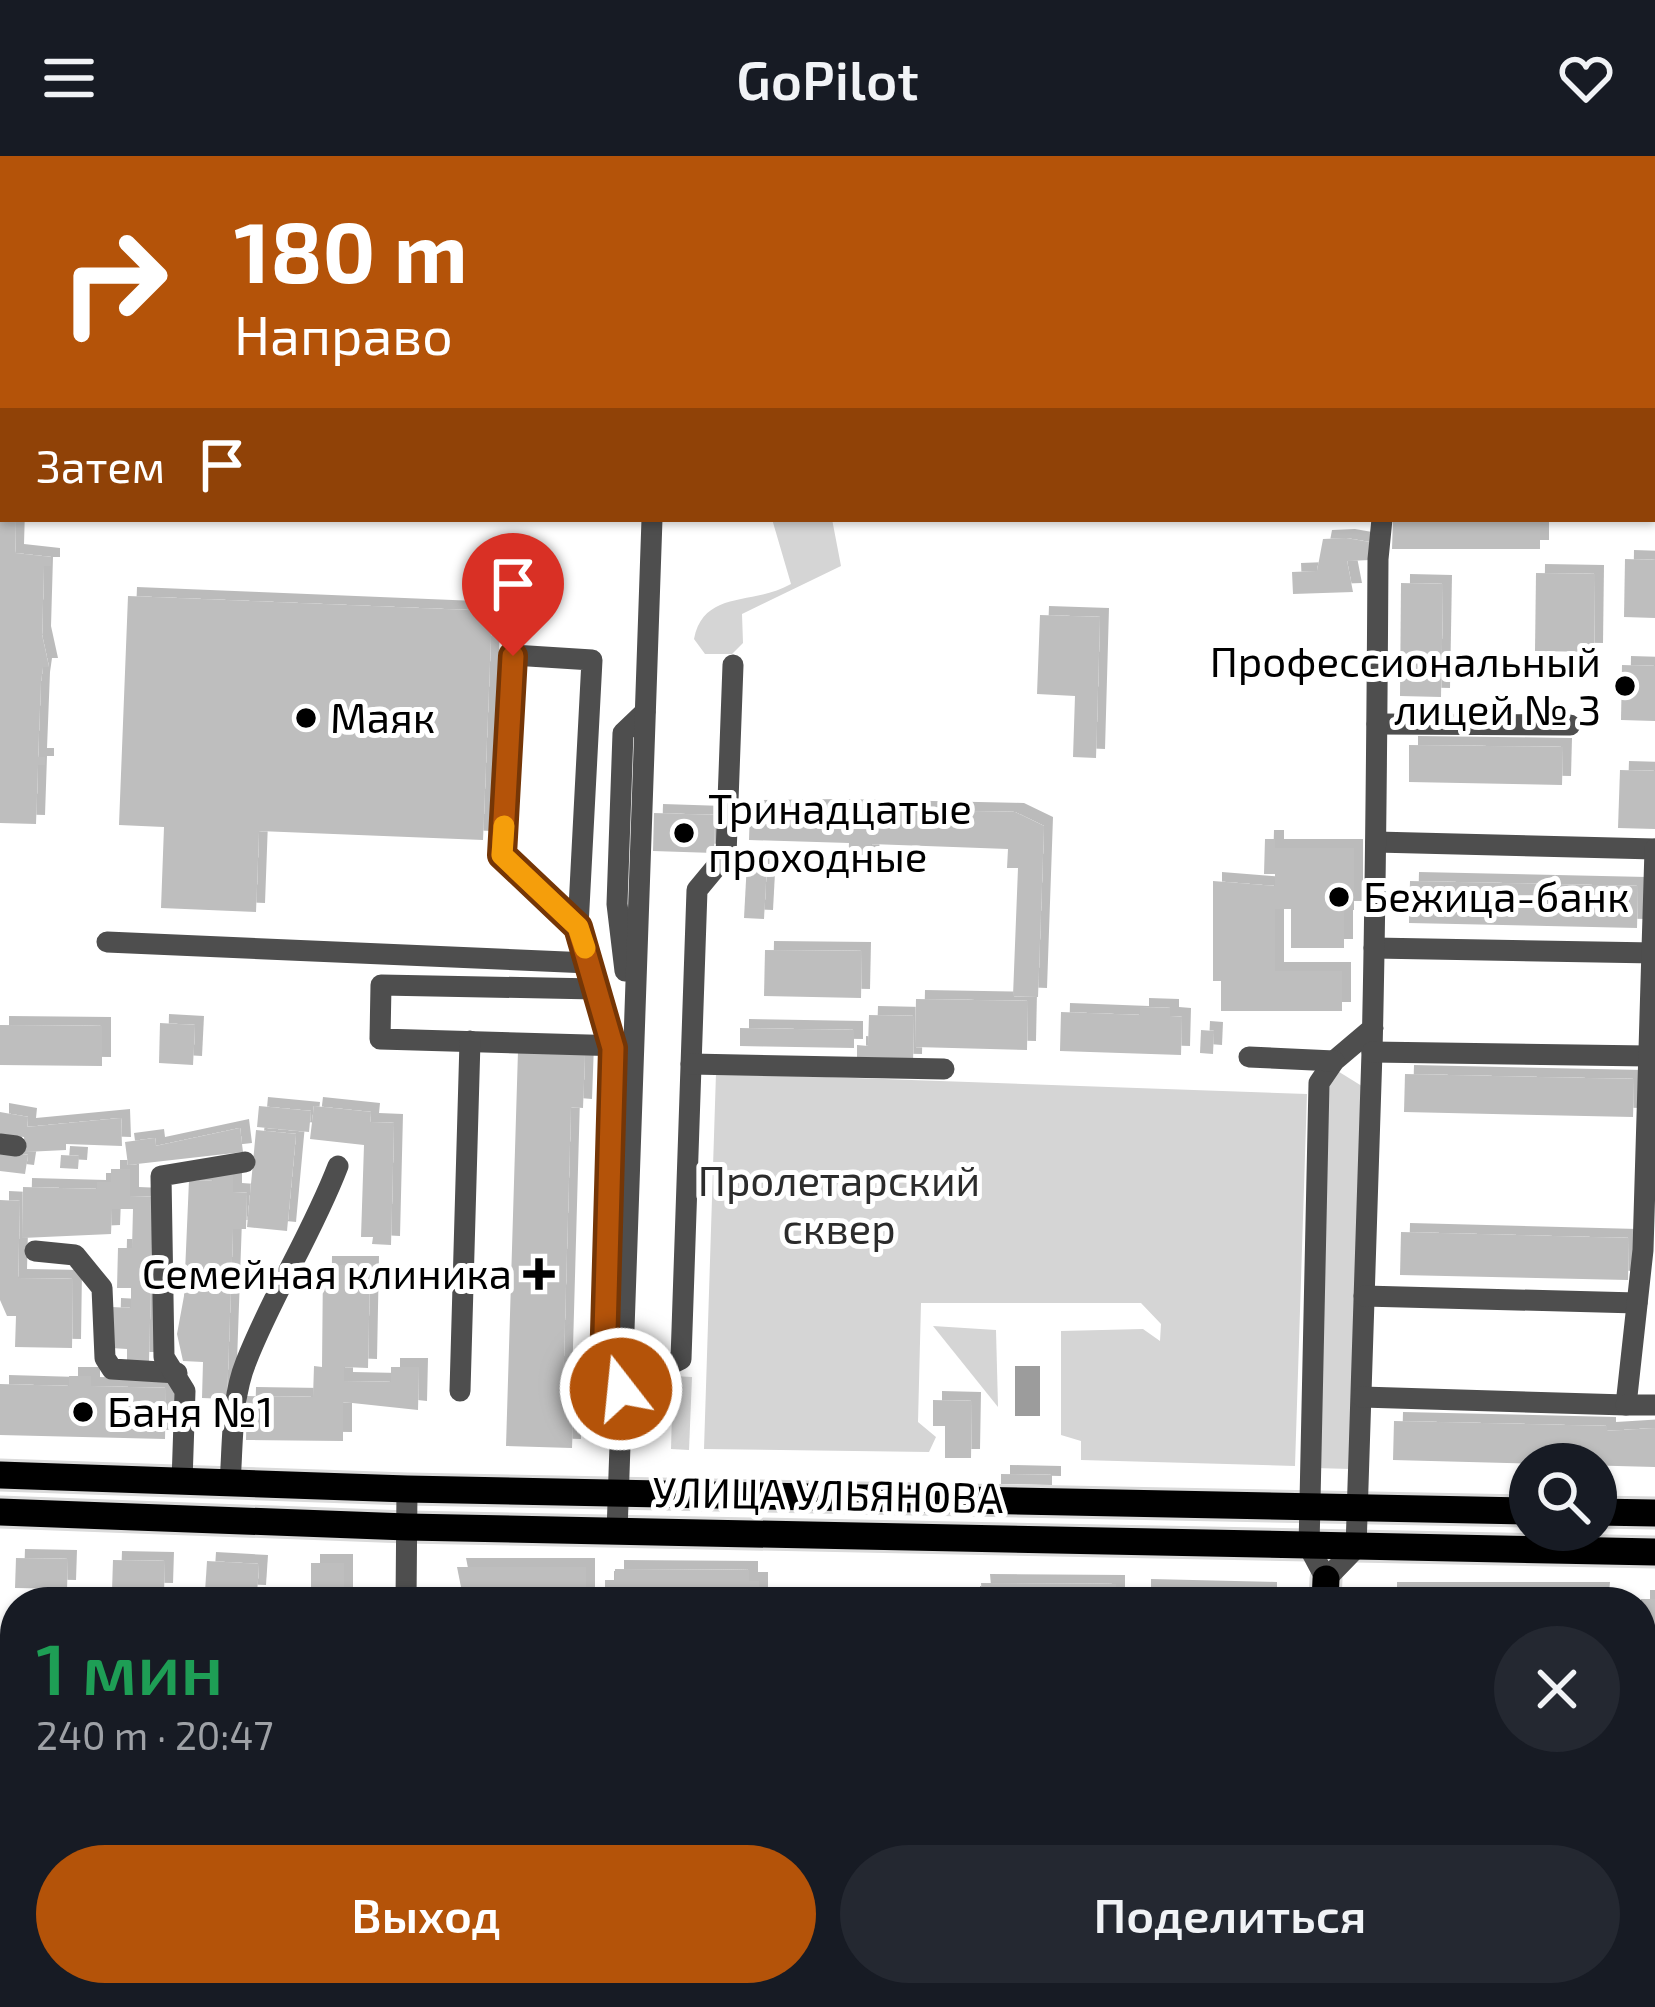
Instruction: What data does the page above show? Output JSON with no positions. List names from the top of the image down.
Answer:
{
  "streets": {
    "main road": ["УЛИЦА УЛЬЯНОВА"]
  },
  "parks": ["Пролетарский сквер"],
  "places": {
    "other": [
      "Профессиональный лицей № 3",
      "Маяк",
      "Тринадцатые проходные",
      "Бежица-банк",
      "Баня №1"
    ],
    "health": ["Семейная клиника"]
  },
  "page": {
    "header": "GoPilot",
    "turn": ["180 m", "Направо"],
    "then": "Затем",
    "heading": ["1 мин", "240 m · 20:47"],
    "buttons": ["Выход", "Поделиться"]
  }
}
